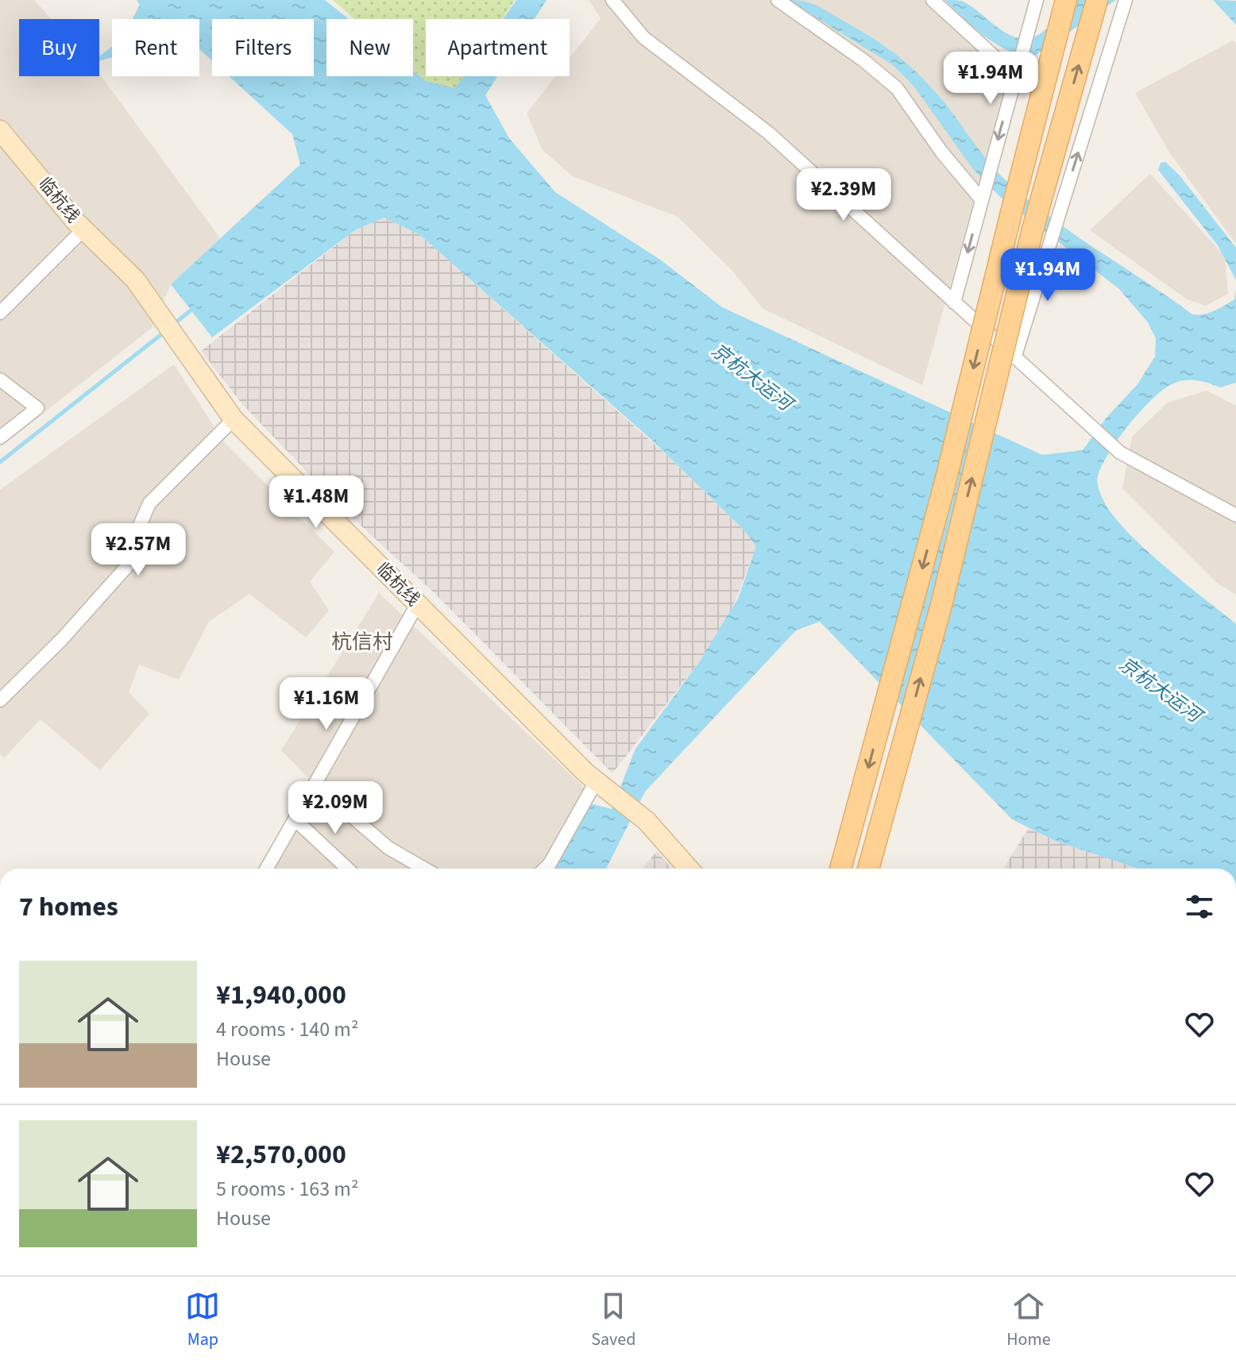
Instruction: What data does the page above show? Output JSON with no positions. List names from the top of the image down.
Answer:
{
  "streets": {
    "street": ["临杭线"]
  },
  "districts": ["杭信村"],
  "water": ["京杭大运河"],
  "page": {
    "chip": [
      "Buy",
      "Rent",
      "Filters",
      "New",
      "Apartment"
    ],
    "price": [
      "¥1.94M",
      "¥2.39M",
      "¥1.94M",
      "¥1.48M",
      "¥2.57M",
      "¥1.16M",
      "¥2.09M"
    ],
    "heading": "7 homes",
    "list": [
      {
        "name": "¥1,940,000",
        "note": "4 rooms · 140 m² · House"
      },
      {
        "name": "¥2,570,000",
        "note": "5 rooms · 163 m² · House"
      }
    ],
    "tabs": ["Map", "Saved", "Home"]
  }
}
